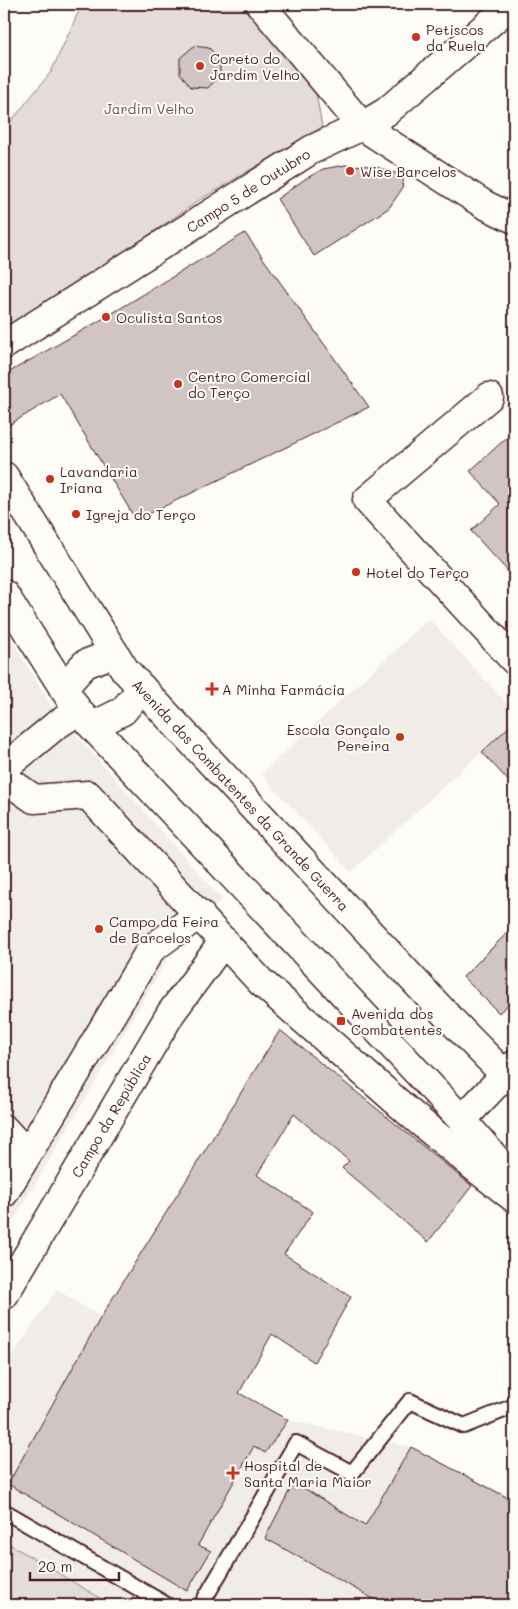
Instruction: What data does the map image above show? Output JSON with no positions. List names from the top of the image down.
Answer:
{
  "streets": {
    "street": ["Campo 5 de Outubro", "Avenida dos Combatentes da Grande Guerra", "Campo da República"]
  },
  "parks": ["Jardim Velho"],
  "places": {
    "other": [
      "Petiscos da Ruela",
      "Coreto do Jardim Velho",
      "Wise Barcelos",
      "Oculista Santos",
      "Centro Comercial do Terço",
      "Lavandaria Iriana",
      "Igreja do Terço",
      "Hotel do Terço",
      "Escola Gonçalo Pereira",
      "Campo da Feira de Barcelos"
    ],
    "health": ["A Minha Farmácia", "Hospital de Santa Maria Maior"],
    "transit": ["Avenida dos Combatentes"]
  },
  "scale_bar": "20 m"
}
